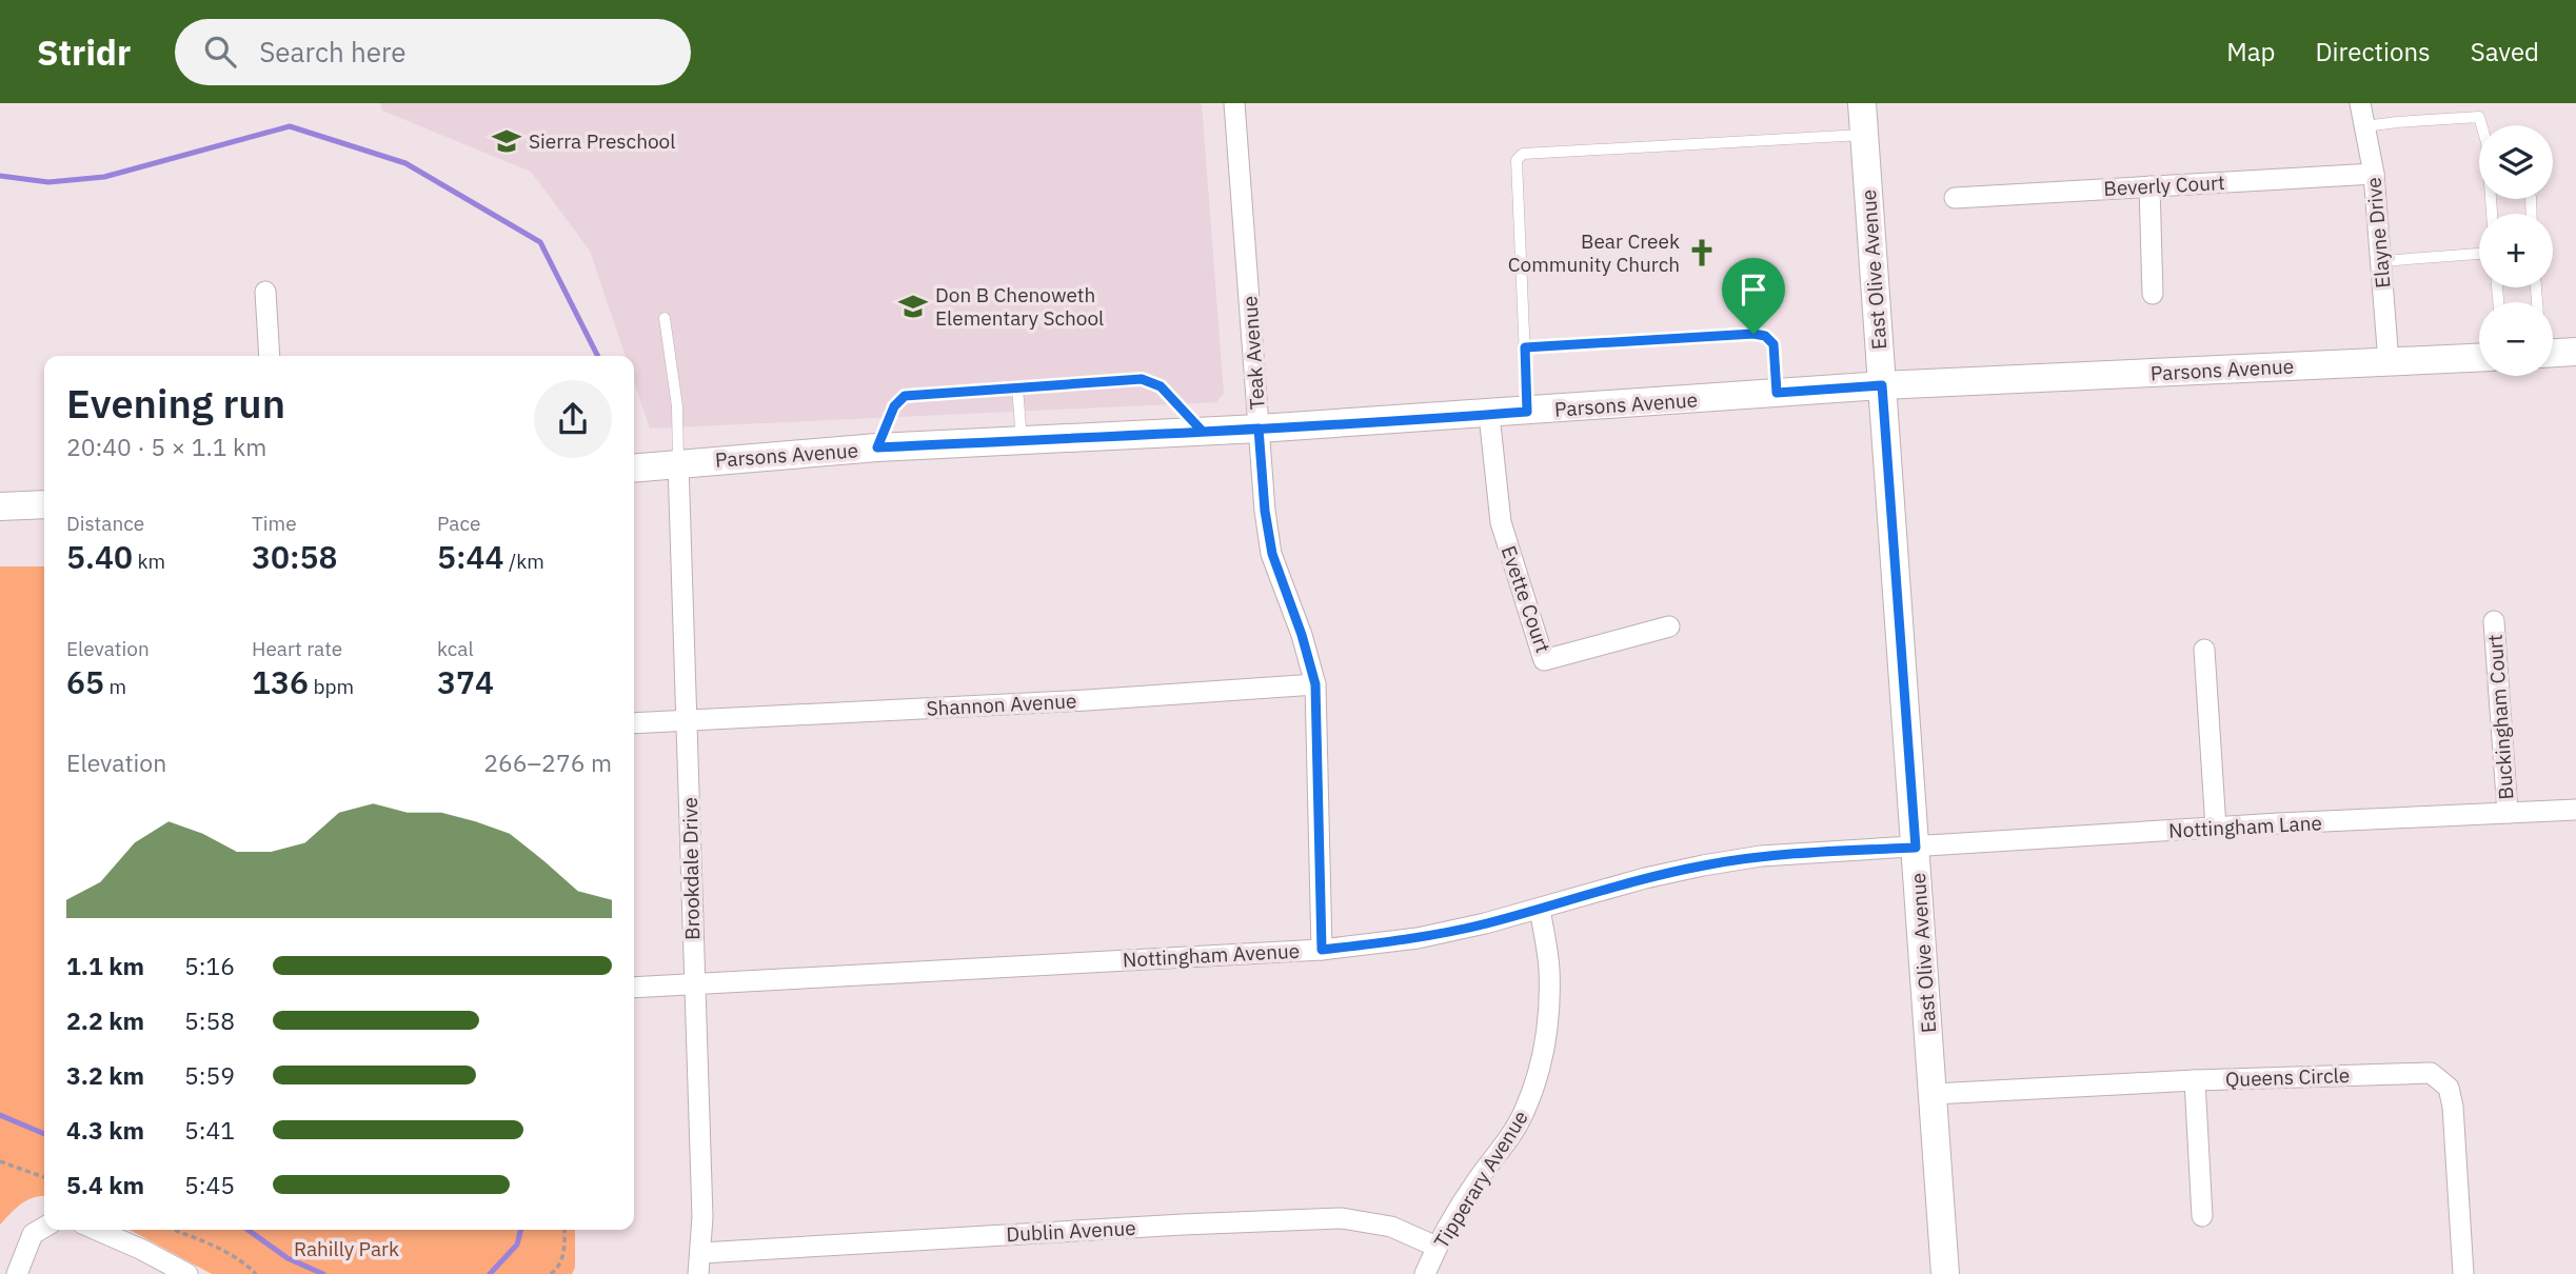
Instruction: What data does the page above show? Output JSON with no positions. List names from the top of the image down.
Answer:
{
  "streets": {
    "street": [
      "Beverly Court",
      "Elayne Drive",
      "East Olive Avenue",
      "Teak Avenue",
      "Parsons Avenue",
      "Evette Court",
      "Shannon Avenue",
      "Buckingham Court",
      "Nottingham Lane",
      "Brookdale Drive",
      "Nottingham Avenue",
      "Queens Circle",
      "Tipperary Avenue",
      "Dublin Avenue"
    ]
  },
  "crossings": [
    ["Beverly Court", "Elayne Drive"],
    ["Elayne Drive", "Parsons Avenue"],
    ["East Olive Avenue", "Parsons Avenue"],
    ["East Olive Avenue", "Nottingham Lane"],
    ["East Olive Avenue", "Nottingham Avenue"],
    ["East Olive Avenue", "Queens Circle"],
    ["Teak Avenue", "Parsons Avenue"],
    ["Teak Avenue", "Shannon Avenue"],
    ["Teak Avenue", "Nottingham Avenue"],
    ["Parsons Avenue", "Evette Court"],
    ["Parsons Avenue", "Brookdale Drive"],
    ["Shannon Avenue", "Brookdale Drive"],
    ["Buckingham Court", "Nottingham Lane"],
    ["Nottingham Lane", "Nottingham Avenue"],
    ["Brookdale Drive", "Nottingham Avenue"],
    ["Brookdale Drive", "Dublin Avenue"],
    ["Nottingham Avenue", "Tipperary Avenue"],
    ["Tipperary Avenue", "Dublin Avenue"]
  ],
  "parks": ["Rahilly Park"],
  "places": {
    "school or university": ["Sierra Preschool", "Don B Chenoweth Elementary School"],
    "church": ["Bear Creek Community Church"]
  },
  "page": {
    "header": "Stridr",
    "search": "Search here",
    "nav": ["Map", "Directions", "Saved"],
    "map_buttons": ["+", "−"],
    "heading": ["Evening run", "20:40 · 5 × 1.1 km"],
    "stats": [
      ["Distance", "5.40 km"],
      ["Time", "30:58"],
      ["Pace", "5:44 /km"],
      ["Elevation", "65 m"],
      ["Heart rate", "136 bpm"],
      ["kcal", "374"]
    ],
    "chart": ["Elevation", "266–276 m"],
    "list": [
      {
        "name": "1.1 km",
        "note": "5:16"
      },
      {
        "name": "2.2 km",
        "note": "5:58"
      },
      {
        "name": "3.2 km",
        "note": "5:59"
      },
      {
        "name": "4.3 km",
        "note": "5:41"
      },
      {
        "name": "5.4 km",
        "note": "5:45"
      }
    ]
  }
}
